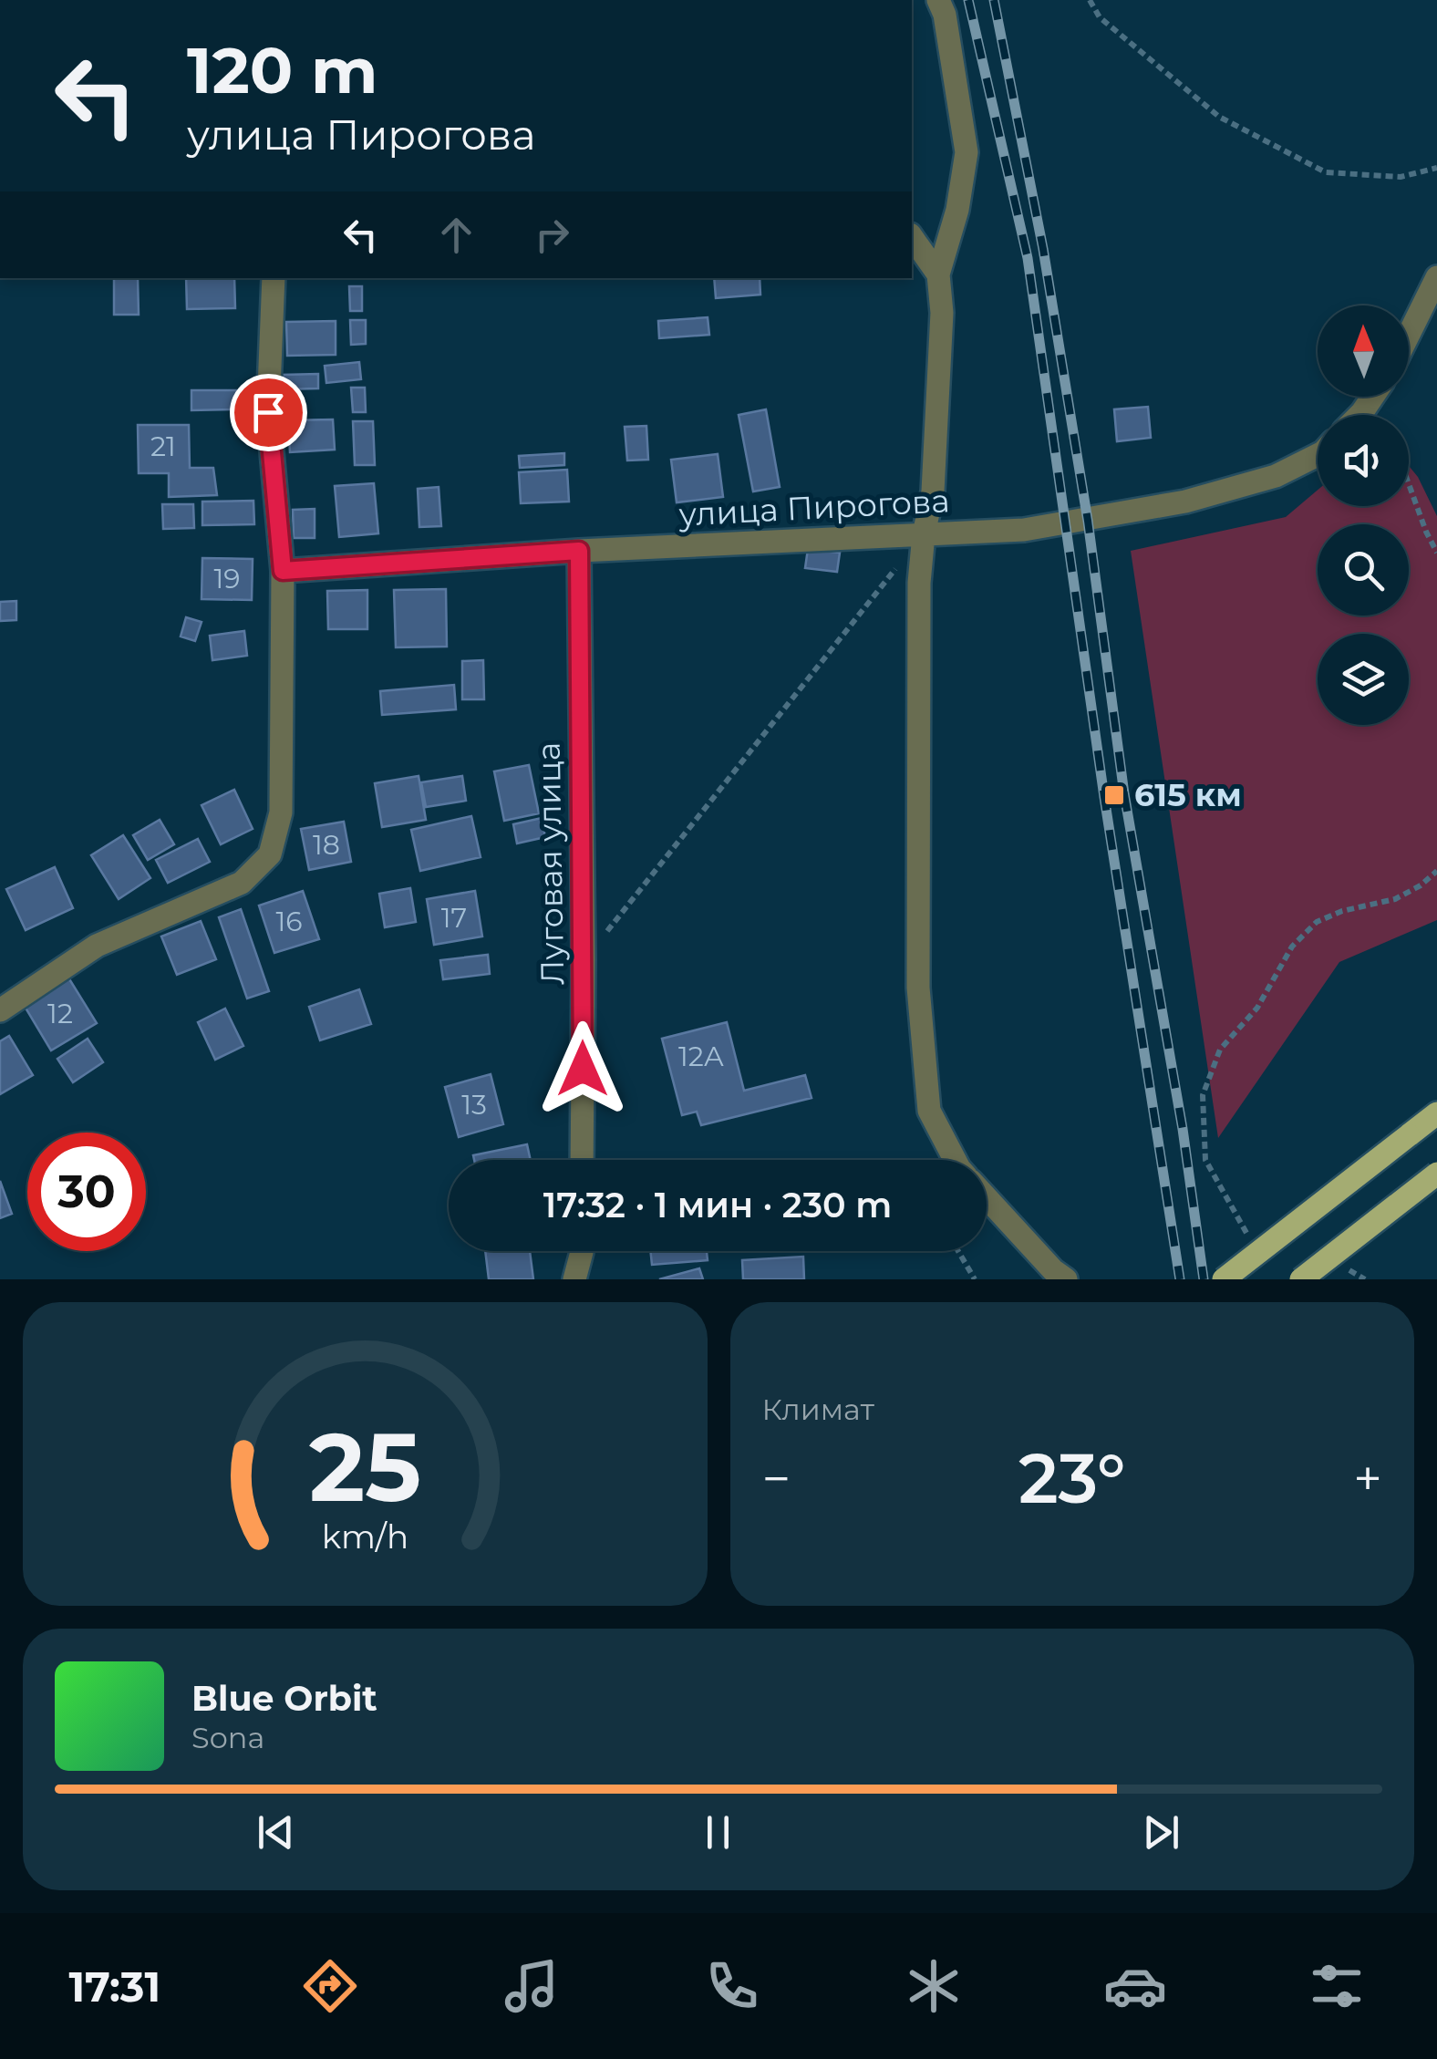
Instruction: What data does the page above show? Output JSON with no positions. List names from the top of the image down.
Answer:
{
  "streets": {
    "street": ["улица Пирогова", "Луговая улица"]
  },
  "crossings": [
    ["улица Пирогова", "Луговая улица"]
  ],
  "places": {
    "transit": ["615 км"]
  },
  "house_numbers": [
    "21",
    "19",
    "18",
    "17",
    "16",
    "12",
    "12А",
    "13"
  ],
  "north": "top",
  "page": {
    "turn": ["120 m", "улица Пирогова"],
    "limit": "30",
    "trip": "17:32 · 1 мин · 230 m",
    "tile": "Климат",
    "heat": ["−", "23°", "+"],
    "song": ["Blue Orbit", "Sona"],
    "tabs": "17:31",
    "gauge": ["25", "km/h"]
  }
}
